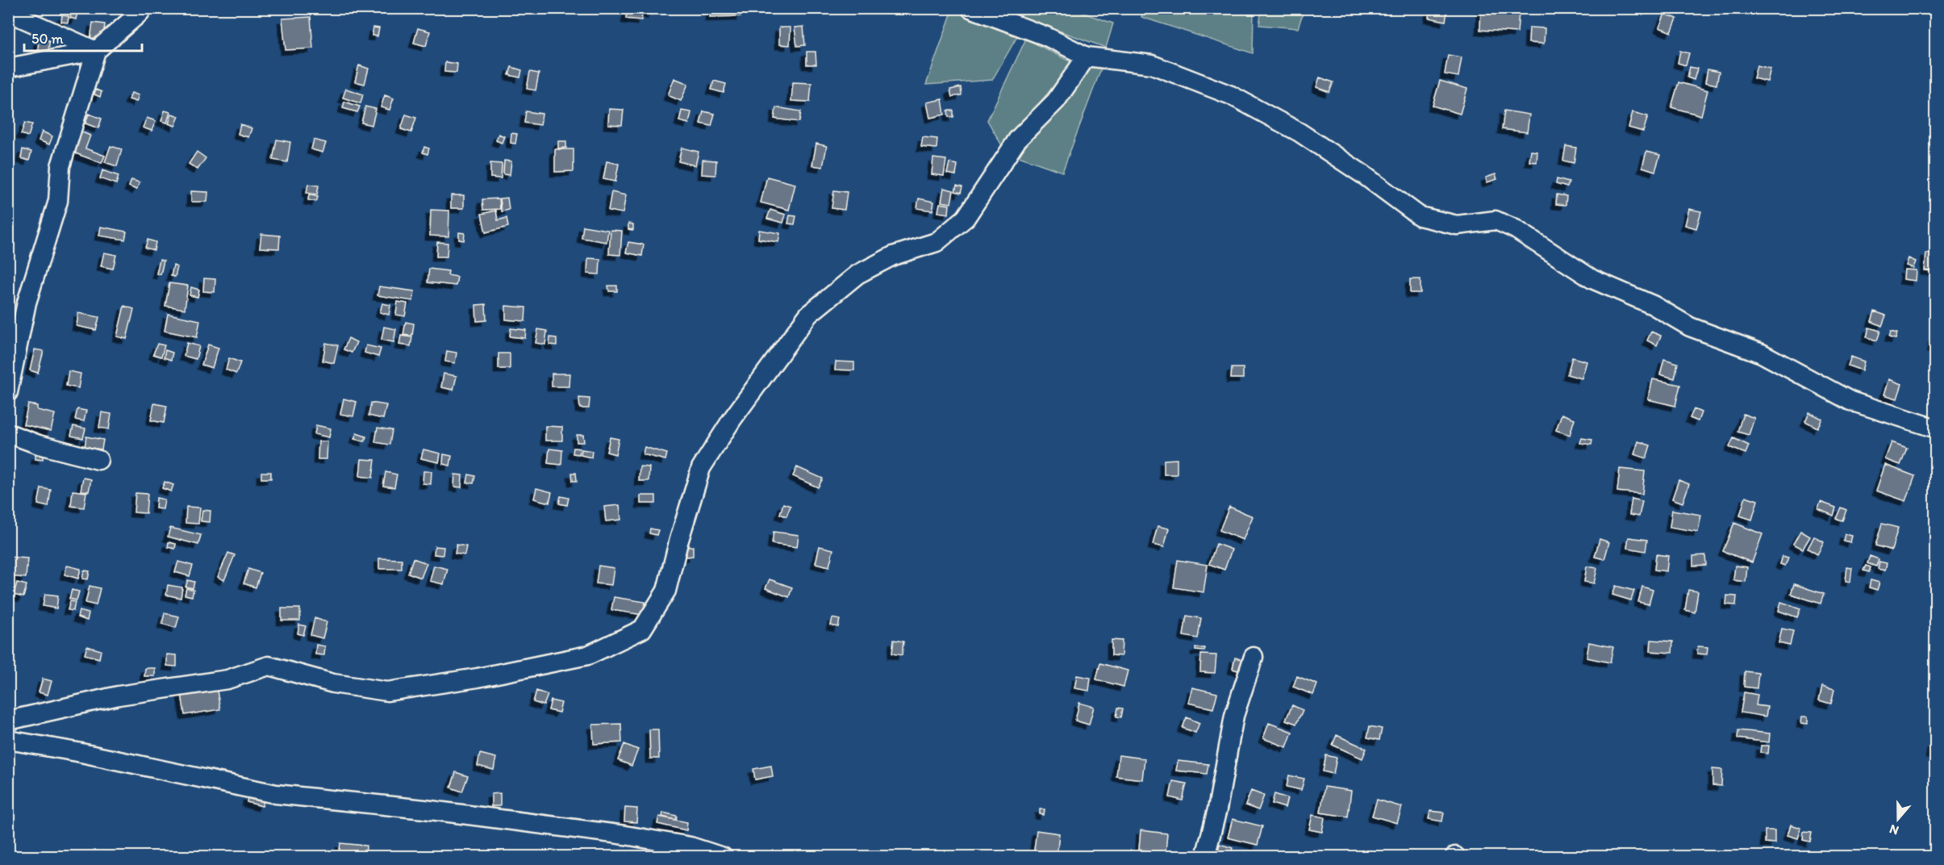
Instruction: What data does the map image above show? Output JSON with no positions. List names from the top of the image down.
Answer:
{
  "scale_bar": "50 m",
  "north": "bottom"
}
